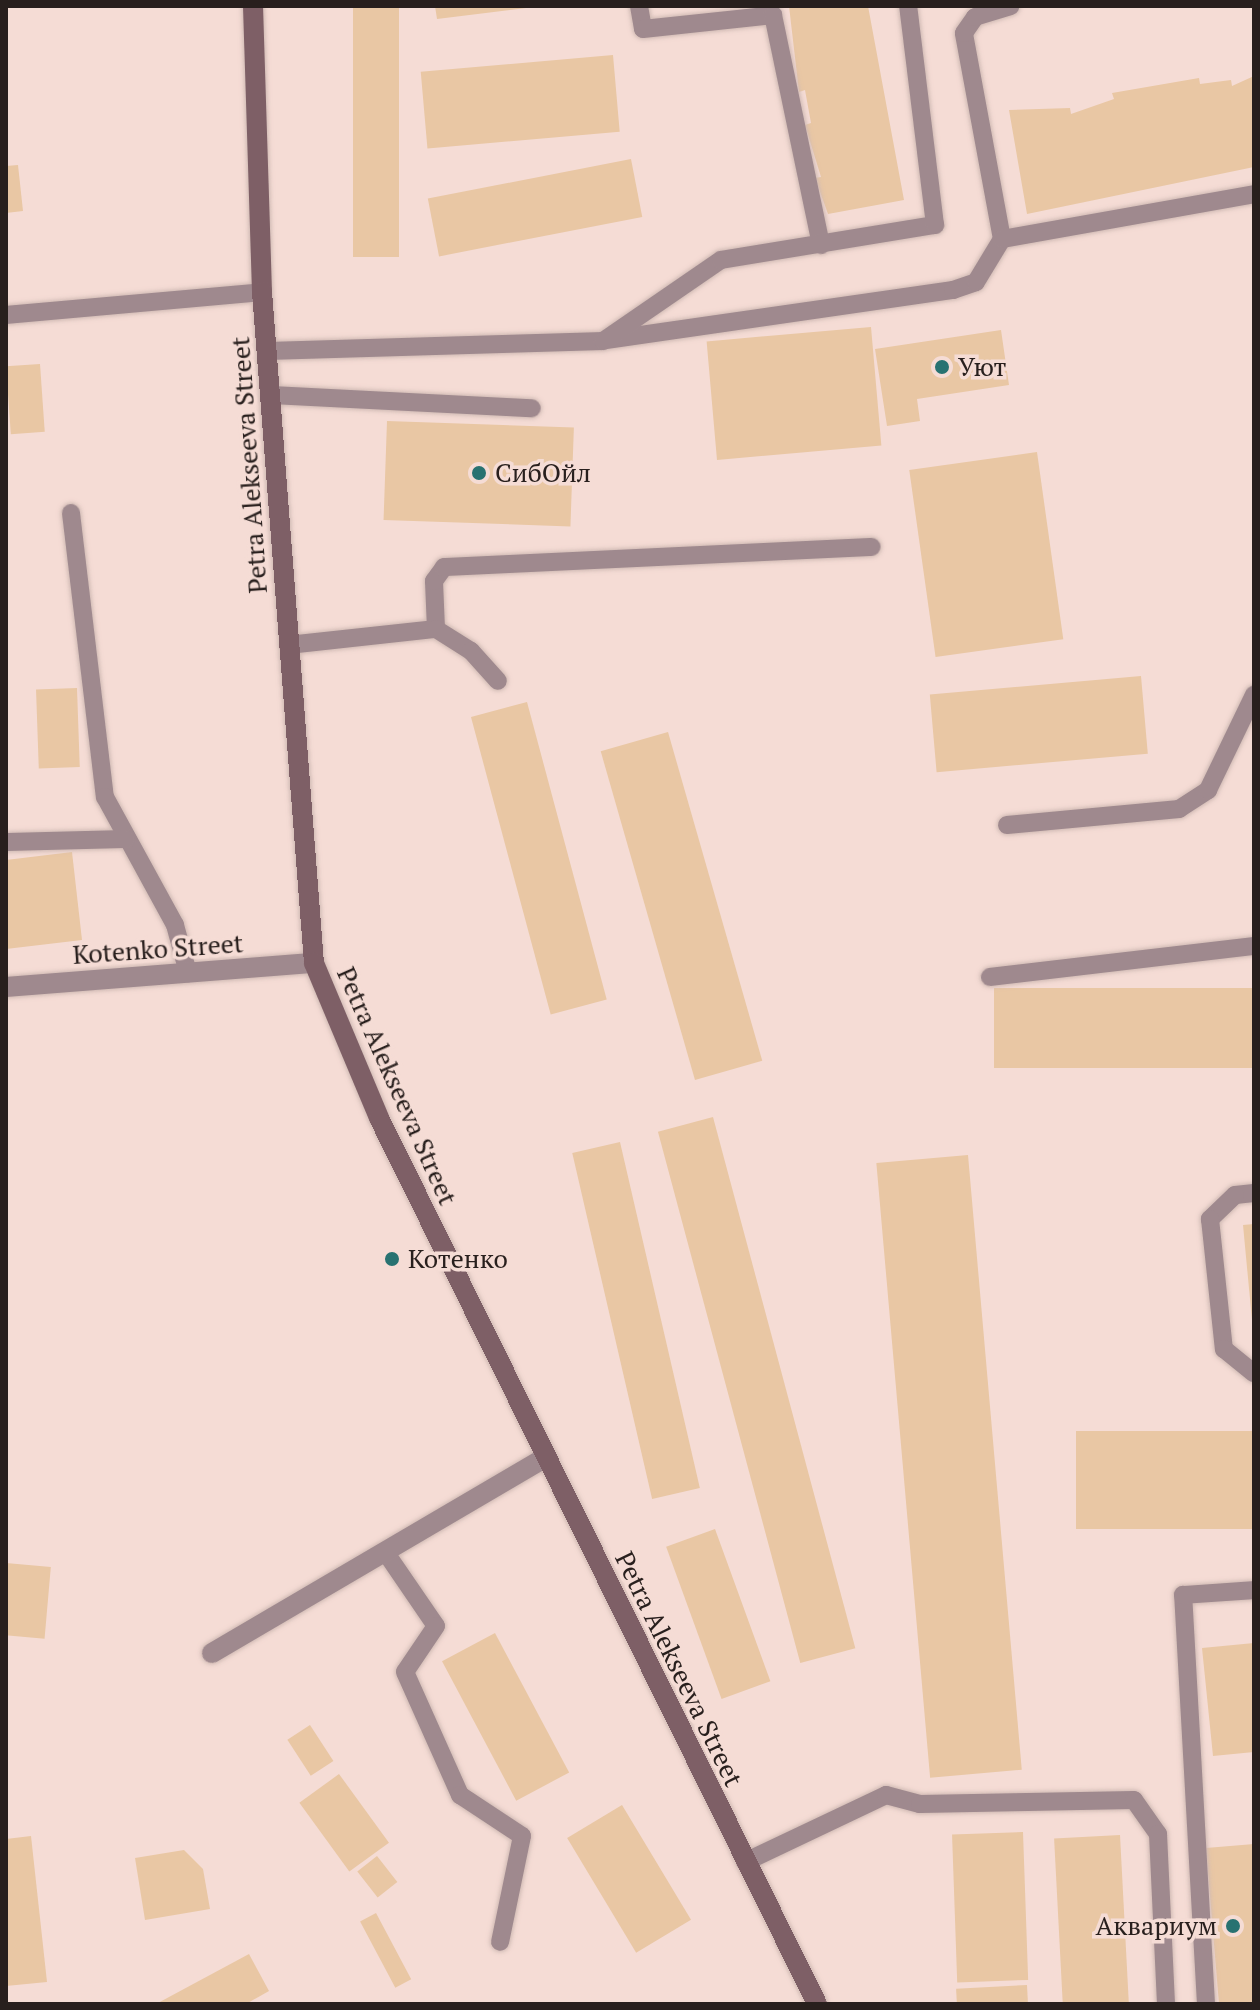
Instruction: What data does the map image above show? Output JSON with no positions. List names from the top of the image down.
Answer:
{
  "streets": {
    "street": ["Petra Alekseeva Street", "Kotenko Street"]
  },
  "crossings": [
    ["Petra Alekseeva Street", "Kotenko Street"]
  ],
  "places": [
    "Уют",
    "СибОйл",
    "Котенко",
    "Аквариум"
  ]
}
